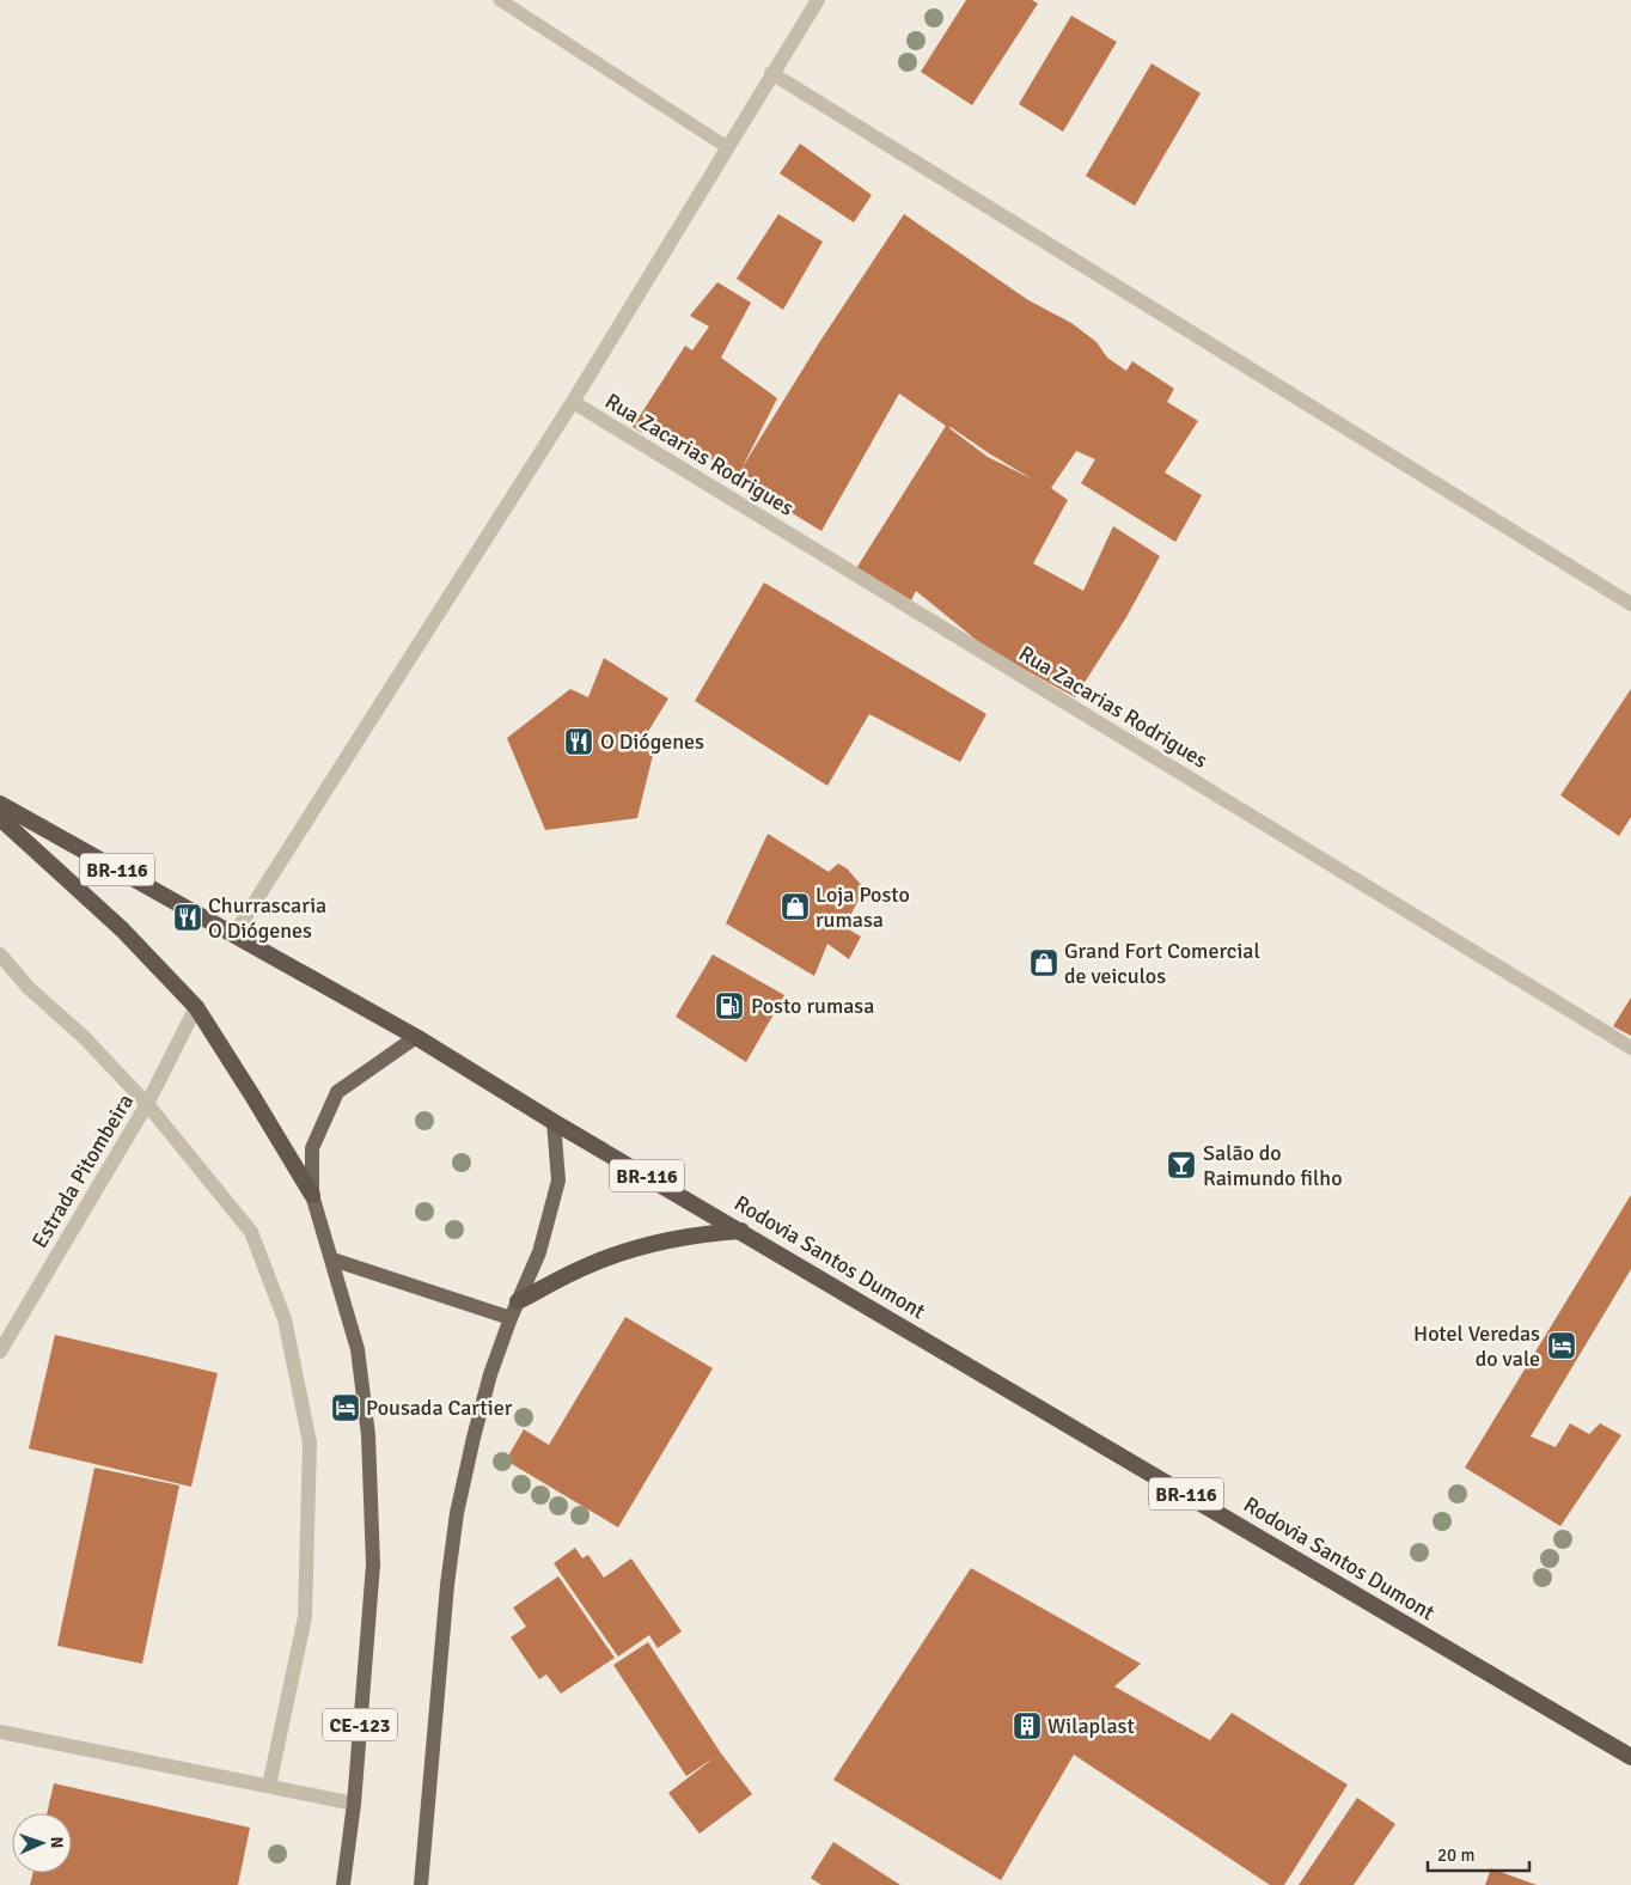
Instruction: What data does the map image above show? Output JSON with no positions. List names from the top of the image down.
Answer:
{
  "streets": {
    "highway": ["BR-116", "Rodovia Santos Dumont"],
    "main road": ["CE-123"],
    "street": ["Rua Zacarias Rodrigues", "Estrada Pitombeira"]
  },
  "places": {
    "restaurant": ["O Diógenes", "Churrascaria O Diógenes"],
    "shop": ["Loja Posto rumasa", "Grand Fort Comercial de veiculos"],
    "fuel station": ["Posto rumasa"],
    "bar": ["Salão do Raimundo filho"],
    "hotel": ["Hotel Veredas do vale", "Pousada Cartier"],
    "building": ["Wilaplast"]
  },
  "scale_bar": "20 m",
  "north": "right"
}
